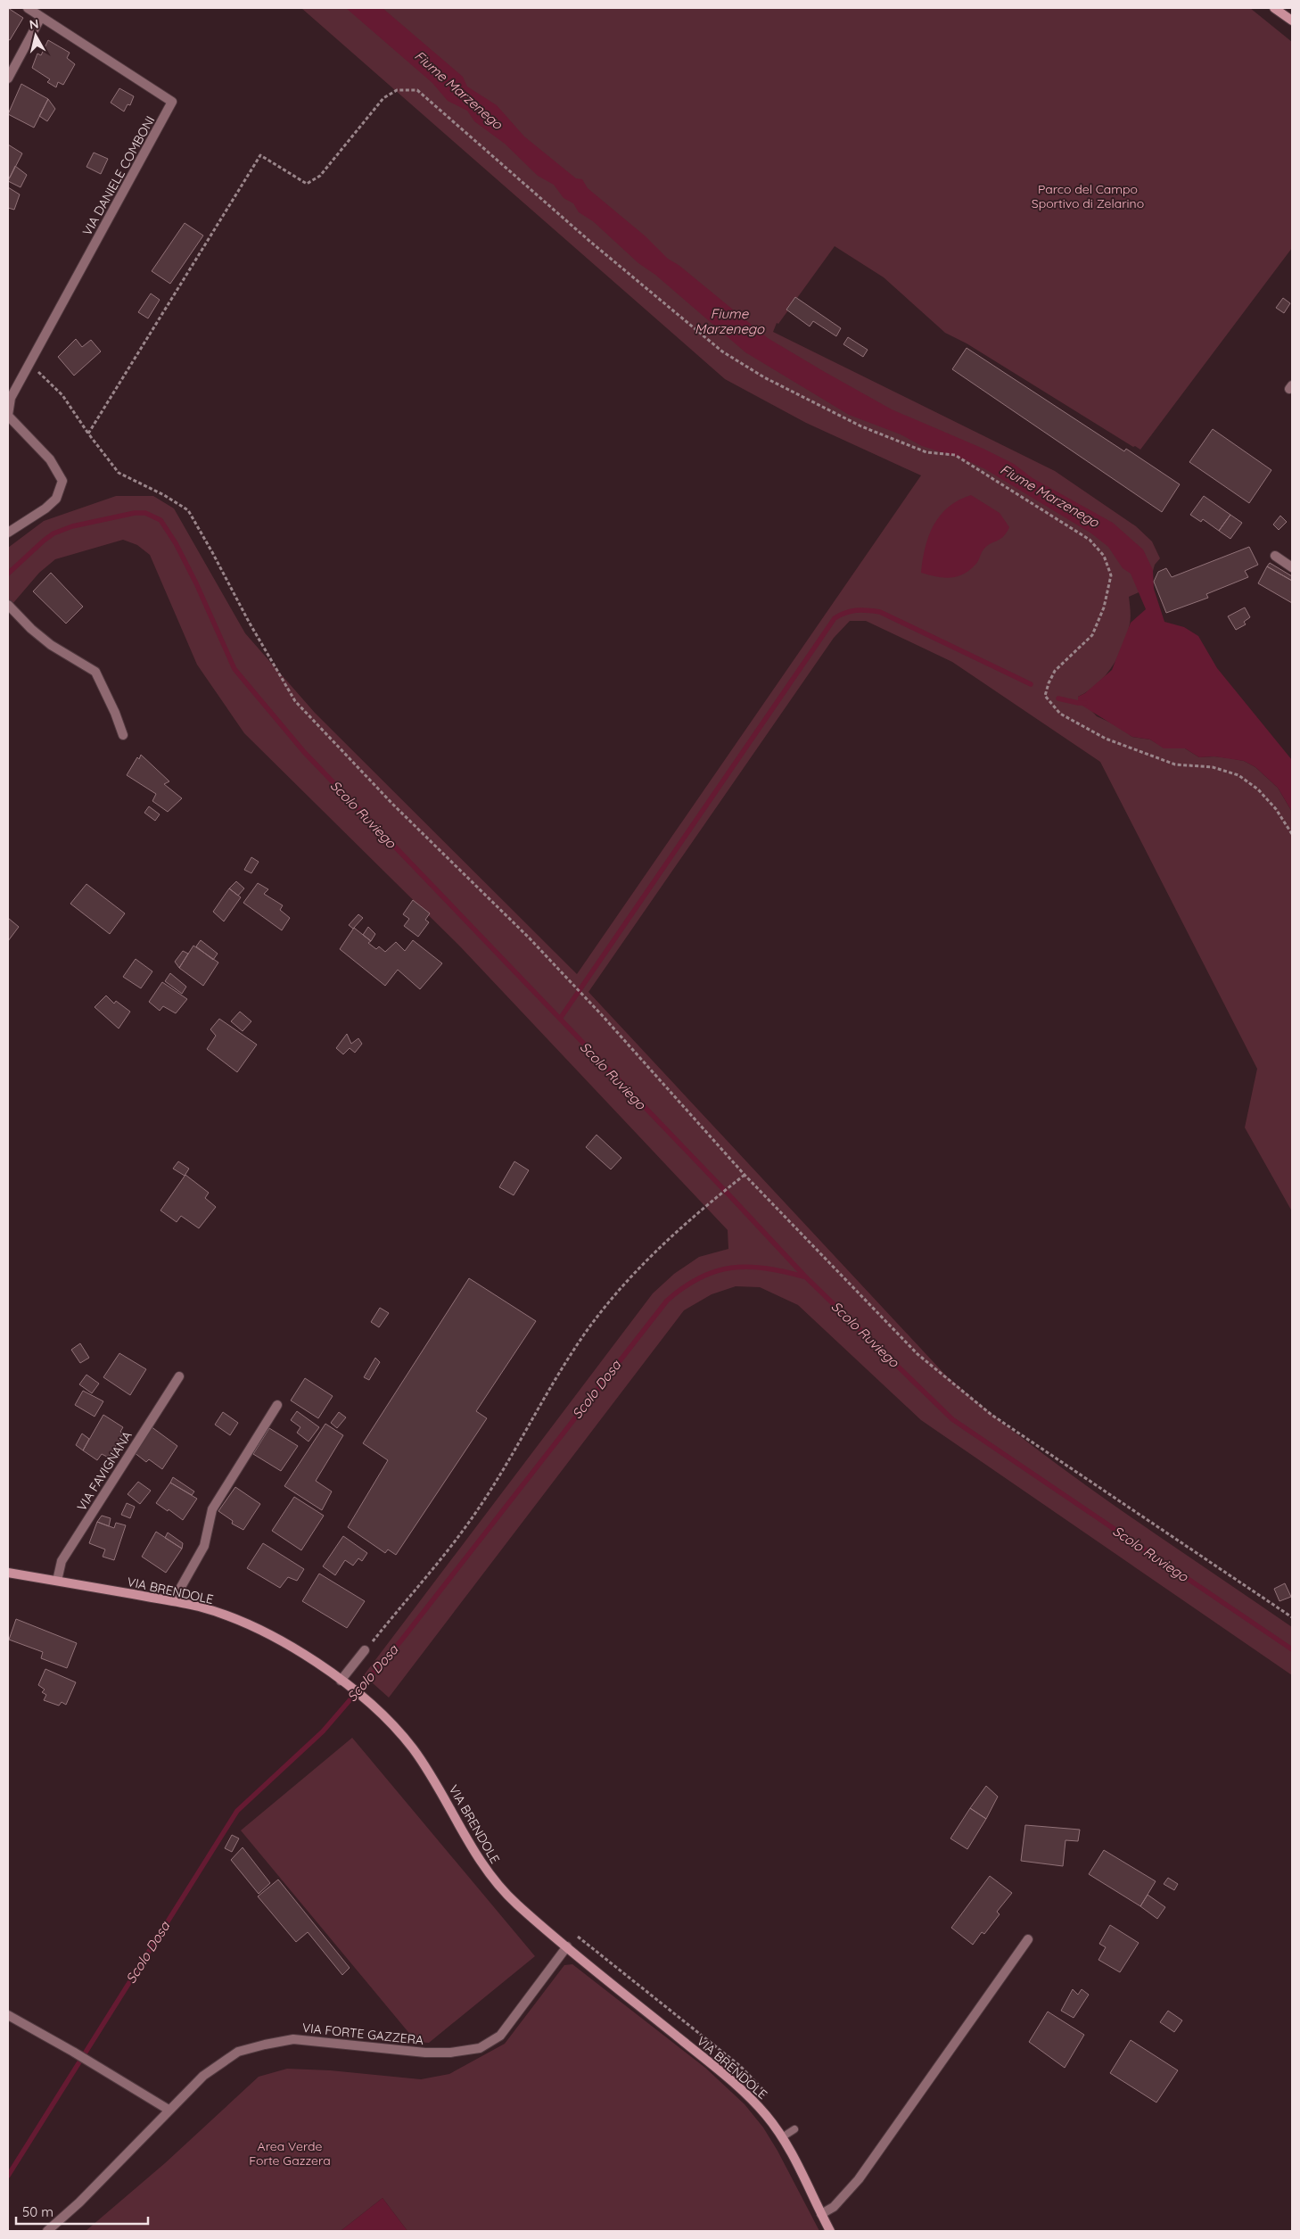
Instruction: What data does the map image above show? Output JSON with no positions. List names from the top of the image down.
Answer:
{
  "streets": {
    "street": [
      "VIA DANIELE COMBONI",
      "VIA FAVIGNANA",
      "VIA BRENDOLE",
      "VIA FORTE GAZZERA"
    ]
  },
  "crossings": [
    ["VIA FAVIGNANA", "VIA BRENDOLE"],
    ["VIA BRENDOLE", "VIA FORTE GAZZERA"]
  ],
  "water": ["Fiume Marzenego", "Scolo Ruviego", "Scolo Dosa"],
  "parks": ["Parco del Campo Sportivo di Zelarino", "Area Verde Forte Gazzera"],
  "scale_bar": "50 m",
  "north": "top"
}
